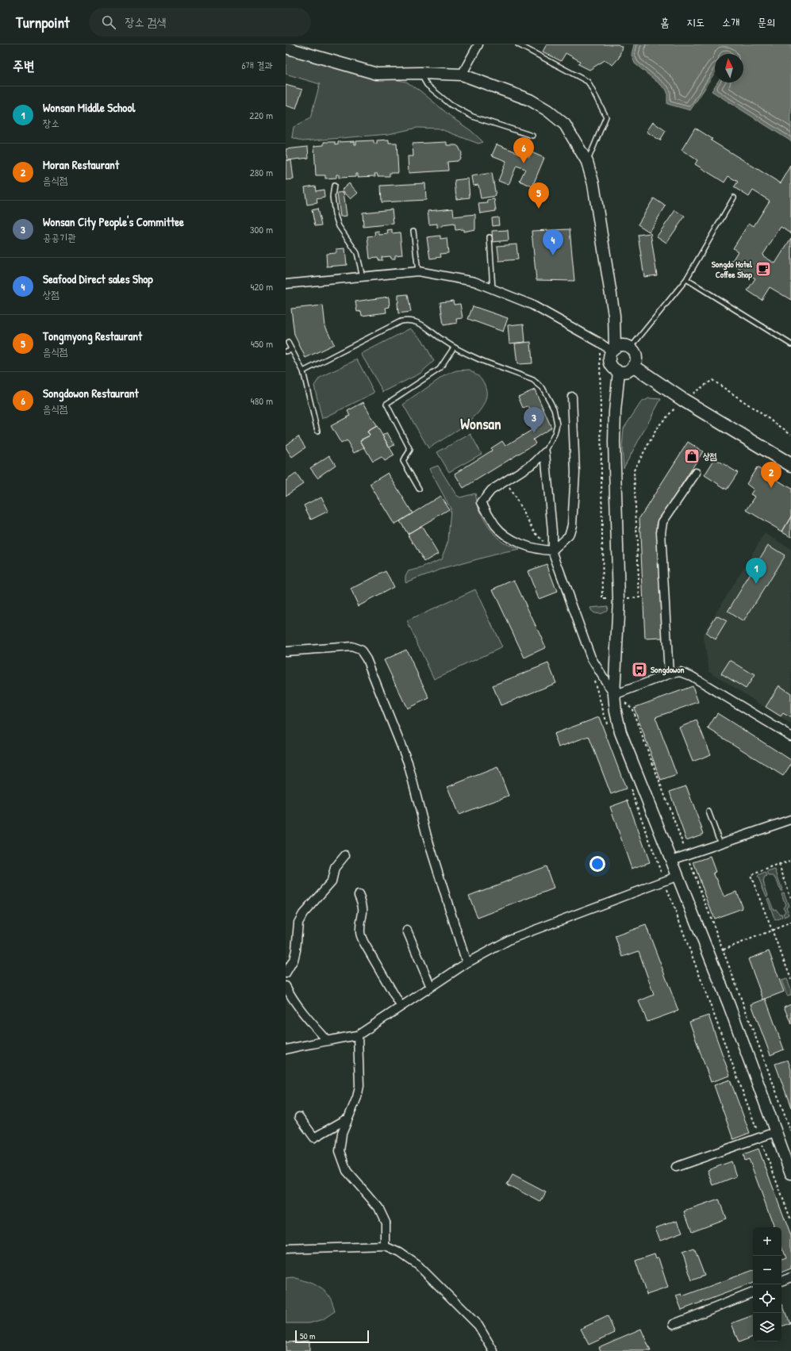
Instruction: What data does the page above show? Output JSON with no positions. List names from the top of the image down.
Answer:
{
  "districts": ["Wonsan"],
  "places": {
    "cafe": ["Songdo Hotel Coffee Shop"],
    "shop": ["상점"],
    "bus stop": ["Songdowon"]
  },
  "scale_bar": "50 m",
  "north": "top",
  "page": {
    "header": "Turnpoint",
    "search": "장소 검색",
    "nav": [
      "홈",
      "지도",
      "소개",
      "문의"
    ],
    "heading": ["주변", "6개 결과"],
    "list": [
      {
        "mark": "1",
        "name": "Wonsan Middle School",
        "note": "장소",
        "value": "220 m"
      },
      {
        "mark": "2",
        "name": "Moran Restaurant",
        "note": "음식점",
        "value": "280 m"
      },
      {
        "mark": "3",
        "name": "Wonsan City People's Committee",
        "note": "공공기관",
        "value": "300 m"
      },
      {
        "mark": "4",
        "name": "Seafood Direct sales Shop",
        "note": "상점",
        "value": "420 m"
      },
      {
        "mark": "5",
        "name": "Tongmyong Restaurant",
        "note": "음식점",
        "value": "450 m"
      },
      {
        "mark": "6",
        "name": "Songdowon Restaurant",
        "note": "음식점",
        "value": "480 m"
      }
    ],
    "pins": [
      "6",
      "5",
      "4",
      "3",
      "2",
      "1"
    ],
    "map_buttons": ["+", "−"],
    "scale": "50 m"
  }
}
